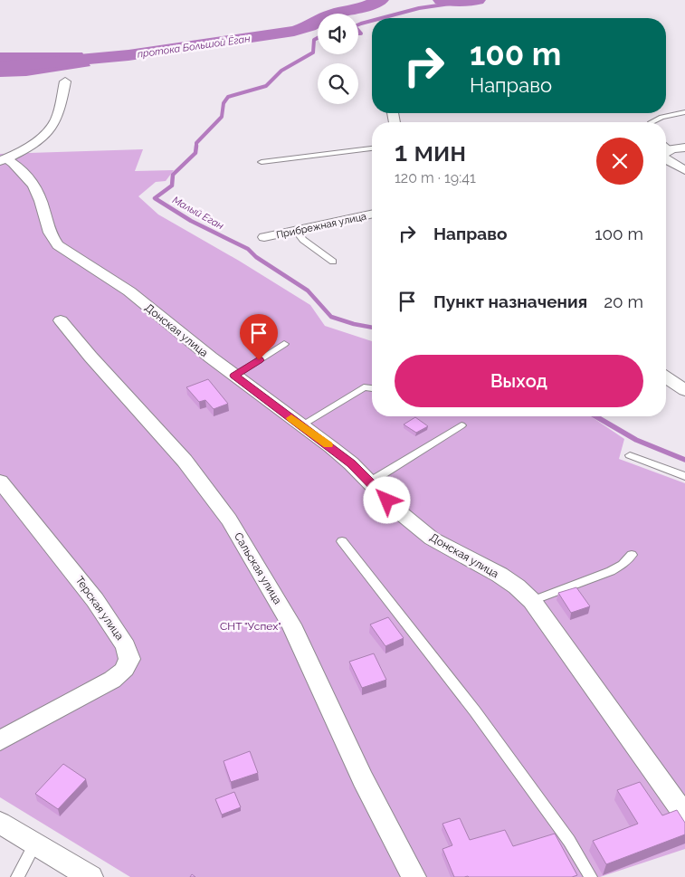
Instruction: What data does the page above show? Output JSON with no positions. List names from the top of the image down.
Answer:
{
  "streets": {
    "street": [
      "Прибрежная улица",
      "Донская улица",
      "Сальская улица",
      "Терская улица"
    ]
  },
  "water": ["протока Большой Ёган", "Малый Еган"],
  "parks": ["СНТ \"Успех\""],
  "page": {
    "turn": ["100 m", "Направо"],
    "heading": ["1 мин", "120 m · 19:41"],
    "list": [
      {
        "name": "Направо",
        "value": "100 m"
      },
      {
        "name": "Пункт назначения",
        "value": "20 m"
      }
    ],
    "buttons": "Выход"
  }
}
